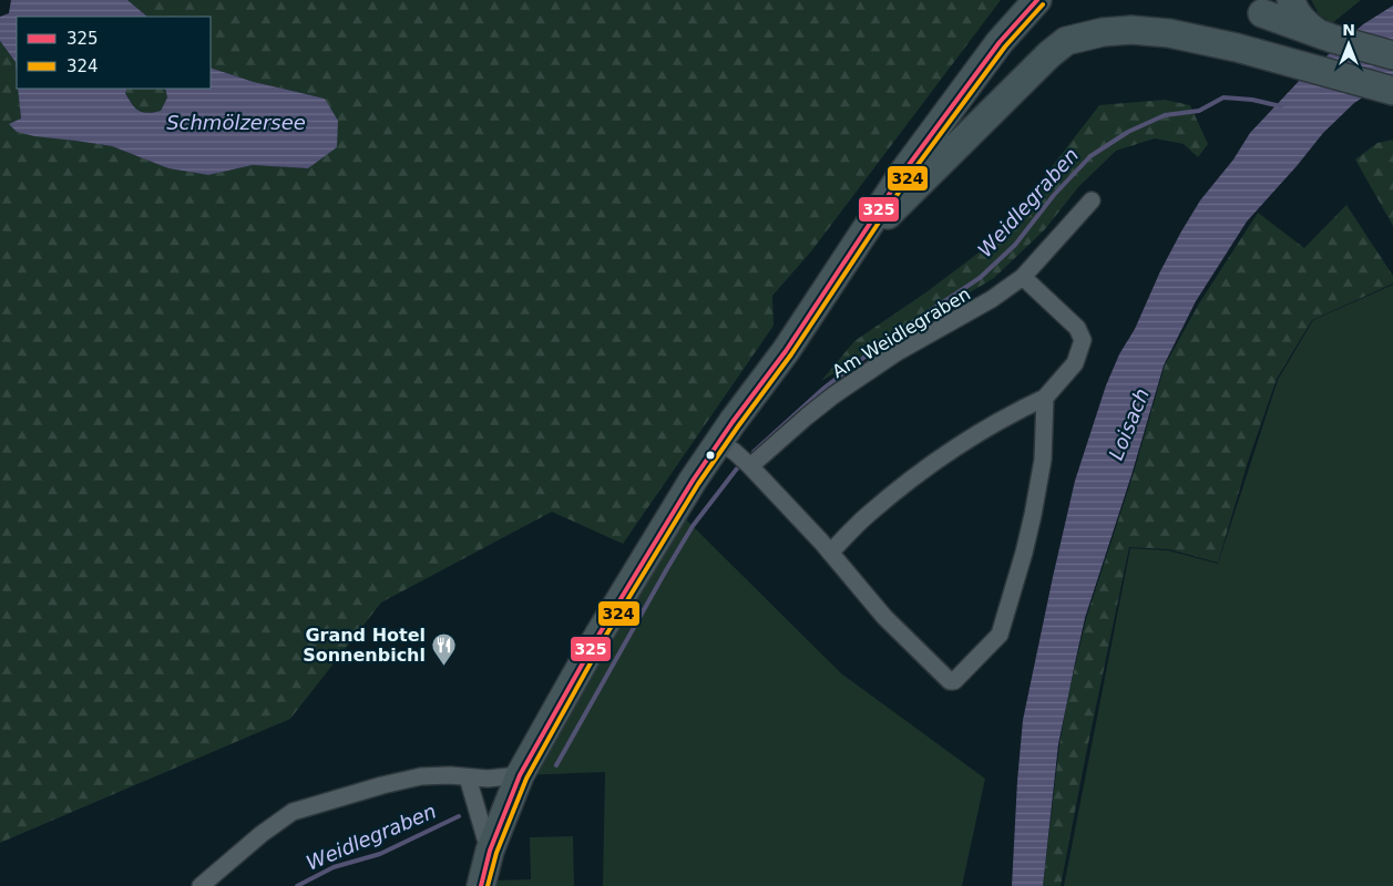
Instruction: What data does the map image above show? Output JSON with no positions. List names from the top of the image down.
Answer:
{
  "streets": {
    "street": ["Am Weidlegraben"]
  },
  "water": ["Schmölzersee", "Weidlegraben", "Loisach"],
  "places": {
    "restaurant": ["Grand Hotel Sonnenbichl"]
  },
  "lines": ["transit line 325", "transit line 324"],
  "legend": ["325", "324"],
  "north": "top"
}
